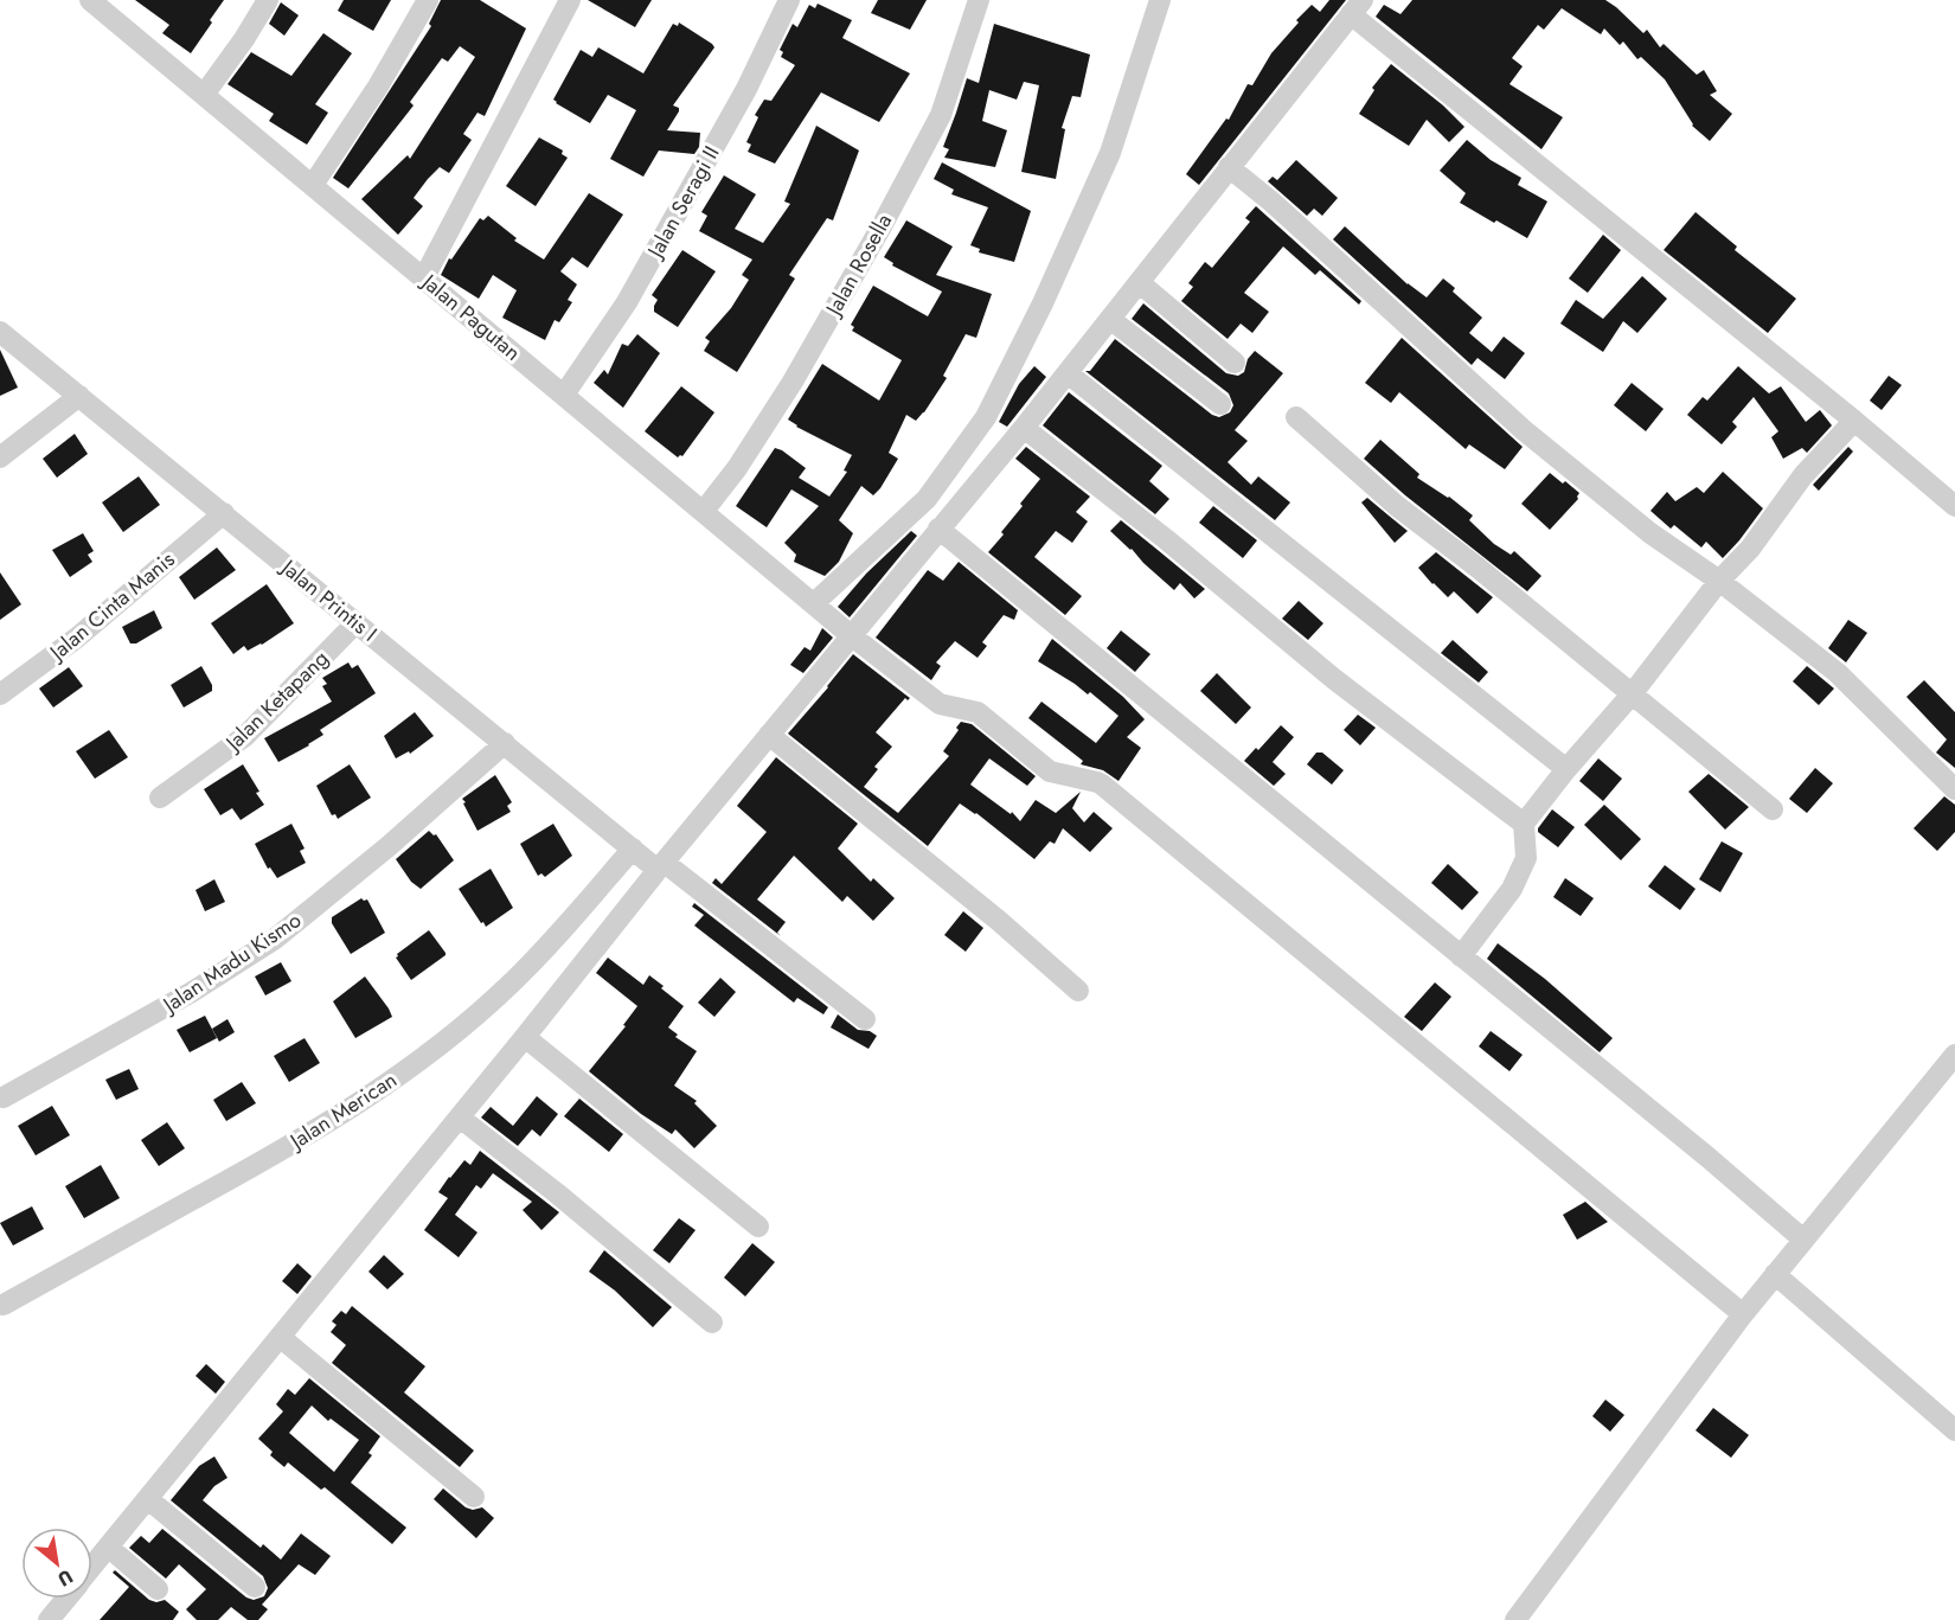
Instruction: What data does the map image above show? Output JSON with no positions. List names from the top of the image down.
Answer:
{
  "streets": {
    "street": [
      "Jalan Seragi II",
      "Jalan Rosella",
      "Jalan Pagutan",
      "Jalan Printis I",
      "Jalan Cinta Manis",
      "Jalan Ketapang",
      "Jalan Madu Kismo",
      "Jalan Merican"
    ]
  },
  "crossings": [
    ["Jalan Seragi II", "Jalan Pagutan"],
    ["Jalan Rosella", "Jalan Pagutan"],
    ["Jalan Printis I", "Jalan Cinta Manis"],
    ["Jalan Printis I", "Jalan Ketapang"],
    ["Jalan Printis I", "Jalan Madu Kismo"],
    ["Jalan Printis I", "Jalan Merican"]
  ],
  "north": "bottom right"
}
